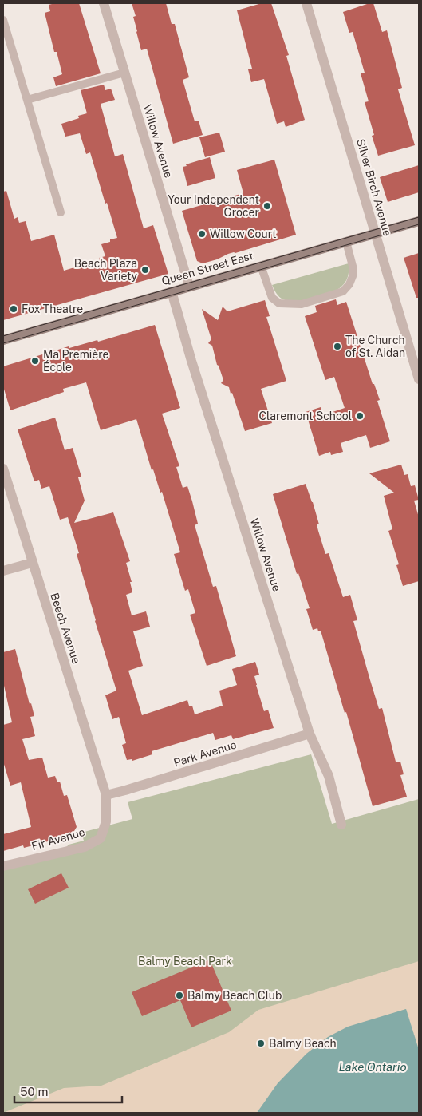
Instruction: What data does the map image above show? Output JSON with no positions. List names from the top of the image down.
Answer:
{
  "streets": {
    "main road": ["Queen Street East"],
    "street": [
      "Willow Avenue",
      "Silver Birch Avenue",
      "Beech Avenue",
      "Park Avenue",
      "Fir Avenue"
    ]
  },
  "crossings": [
    ["Willow Avenue", "Queen Street East"],
    ["Willow Avenue", "Park Avenue"],
    ["Silver Birch Avenue", "Queen Street East"],
    ["Beech Avenue", "Park Avenue"],
    ["Beech Avenue", "Fir Avenue"],
    ["Park Avenue", "Fir Avenue"]
  ],
  "water": ["Lake Ontario"],
  "parks": ["Balmy Beach Park"],
  "places": [
    "Your Independent Grocer",
    "Willow Court",
    "Beach Plaza Variety",
    "Fox Theatre",
    "The Church of St. Aidan",
    "Ma Première École",
    "Claremont School",
    "Balmy Beach Club",
    "Balmy Beach"
  ],
  "scale_bar": "50 m"
}
